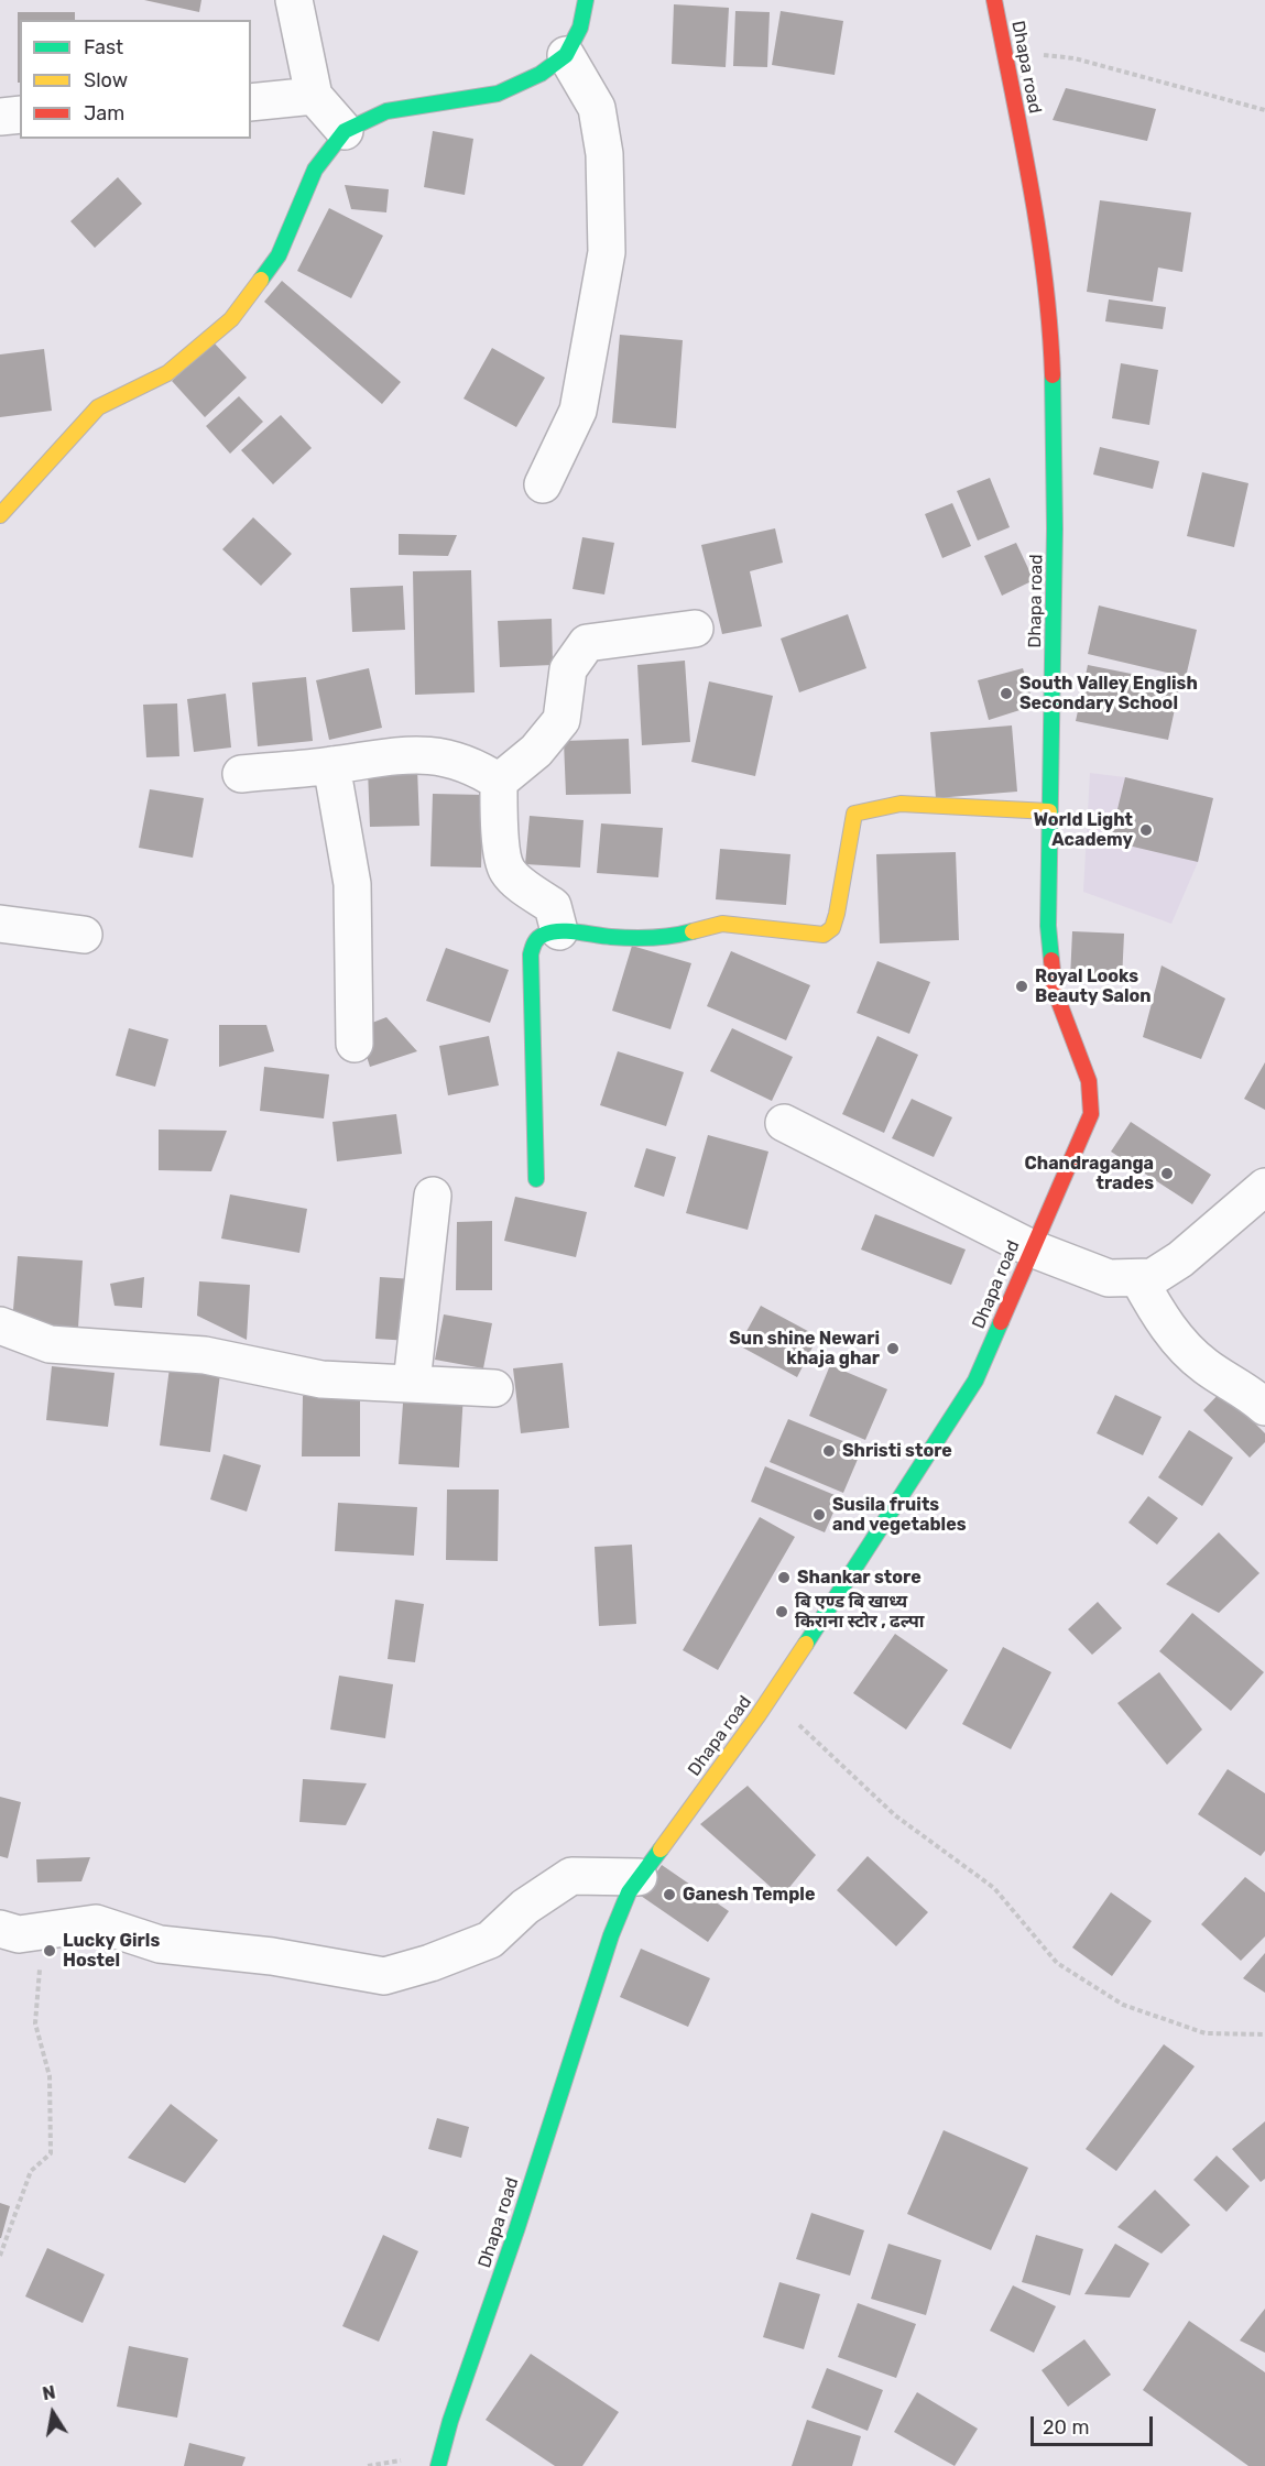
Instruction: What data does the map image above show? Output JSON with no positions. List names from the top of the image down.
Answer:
{
  "streets": {
    "street": ["Dhapa road"]
  },
  "places": [
    "South Valley English Secondary School",
    "World Light Academy",
    "Royal Looks Beauty Salon",
    "Chandraganga trades",
    "Sun shine Newari khaja ghar",
    "Shristi store",
    "Susila fruits and vegetables",
    "Shankar store",
    "बि एण्ड बि खाध्य किराना स्टोर , ढल्पा",
    "Ganesh Temple",
    "Lucky Girls Hostel"
  ],
  "legend": ["Fast", "Slow", "Jam"],
  "scale_bar": "20 m",
  "north": "top"
}
